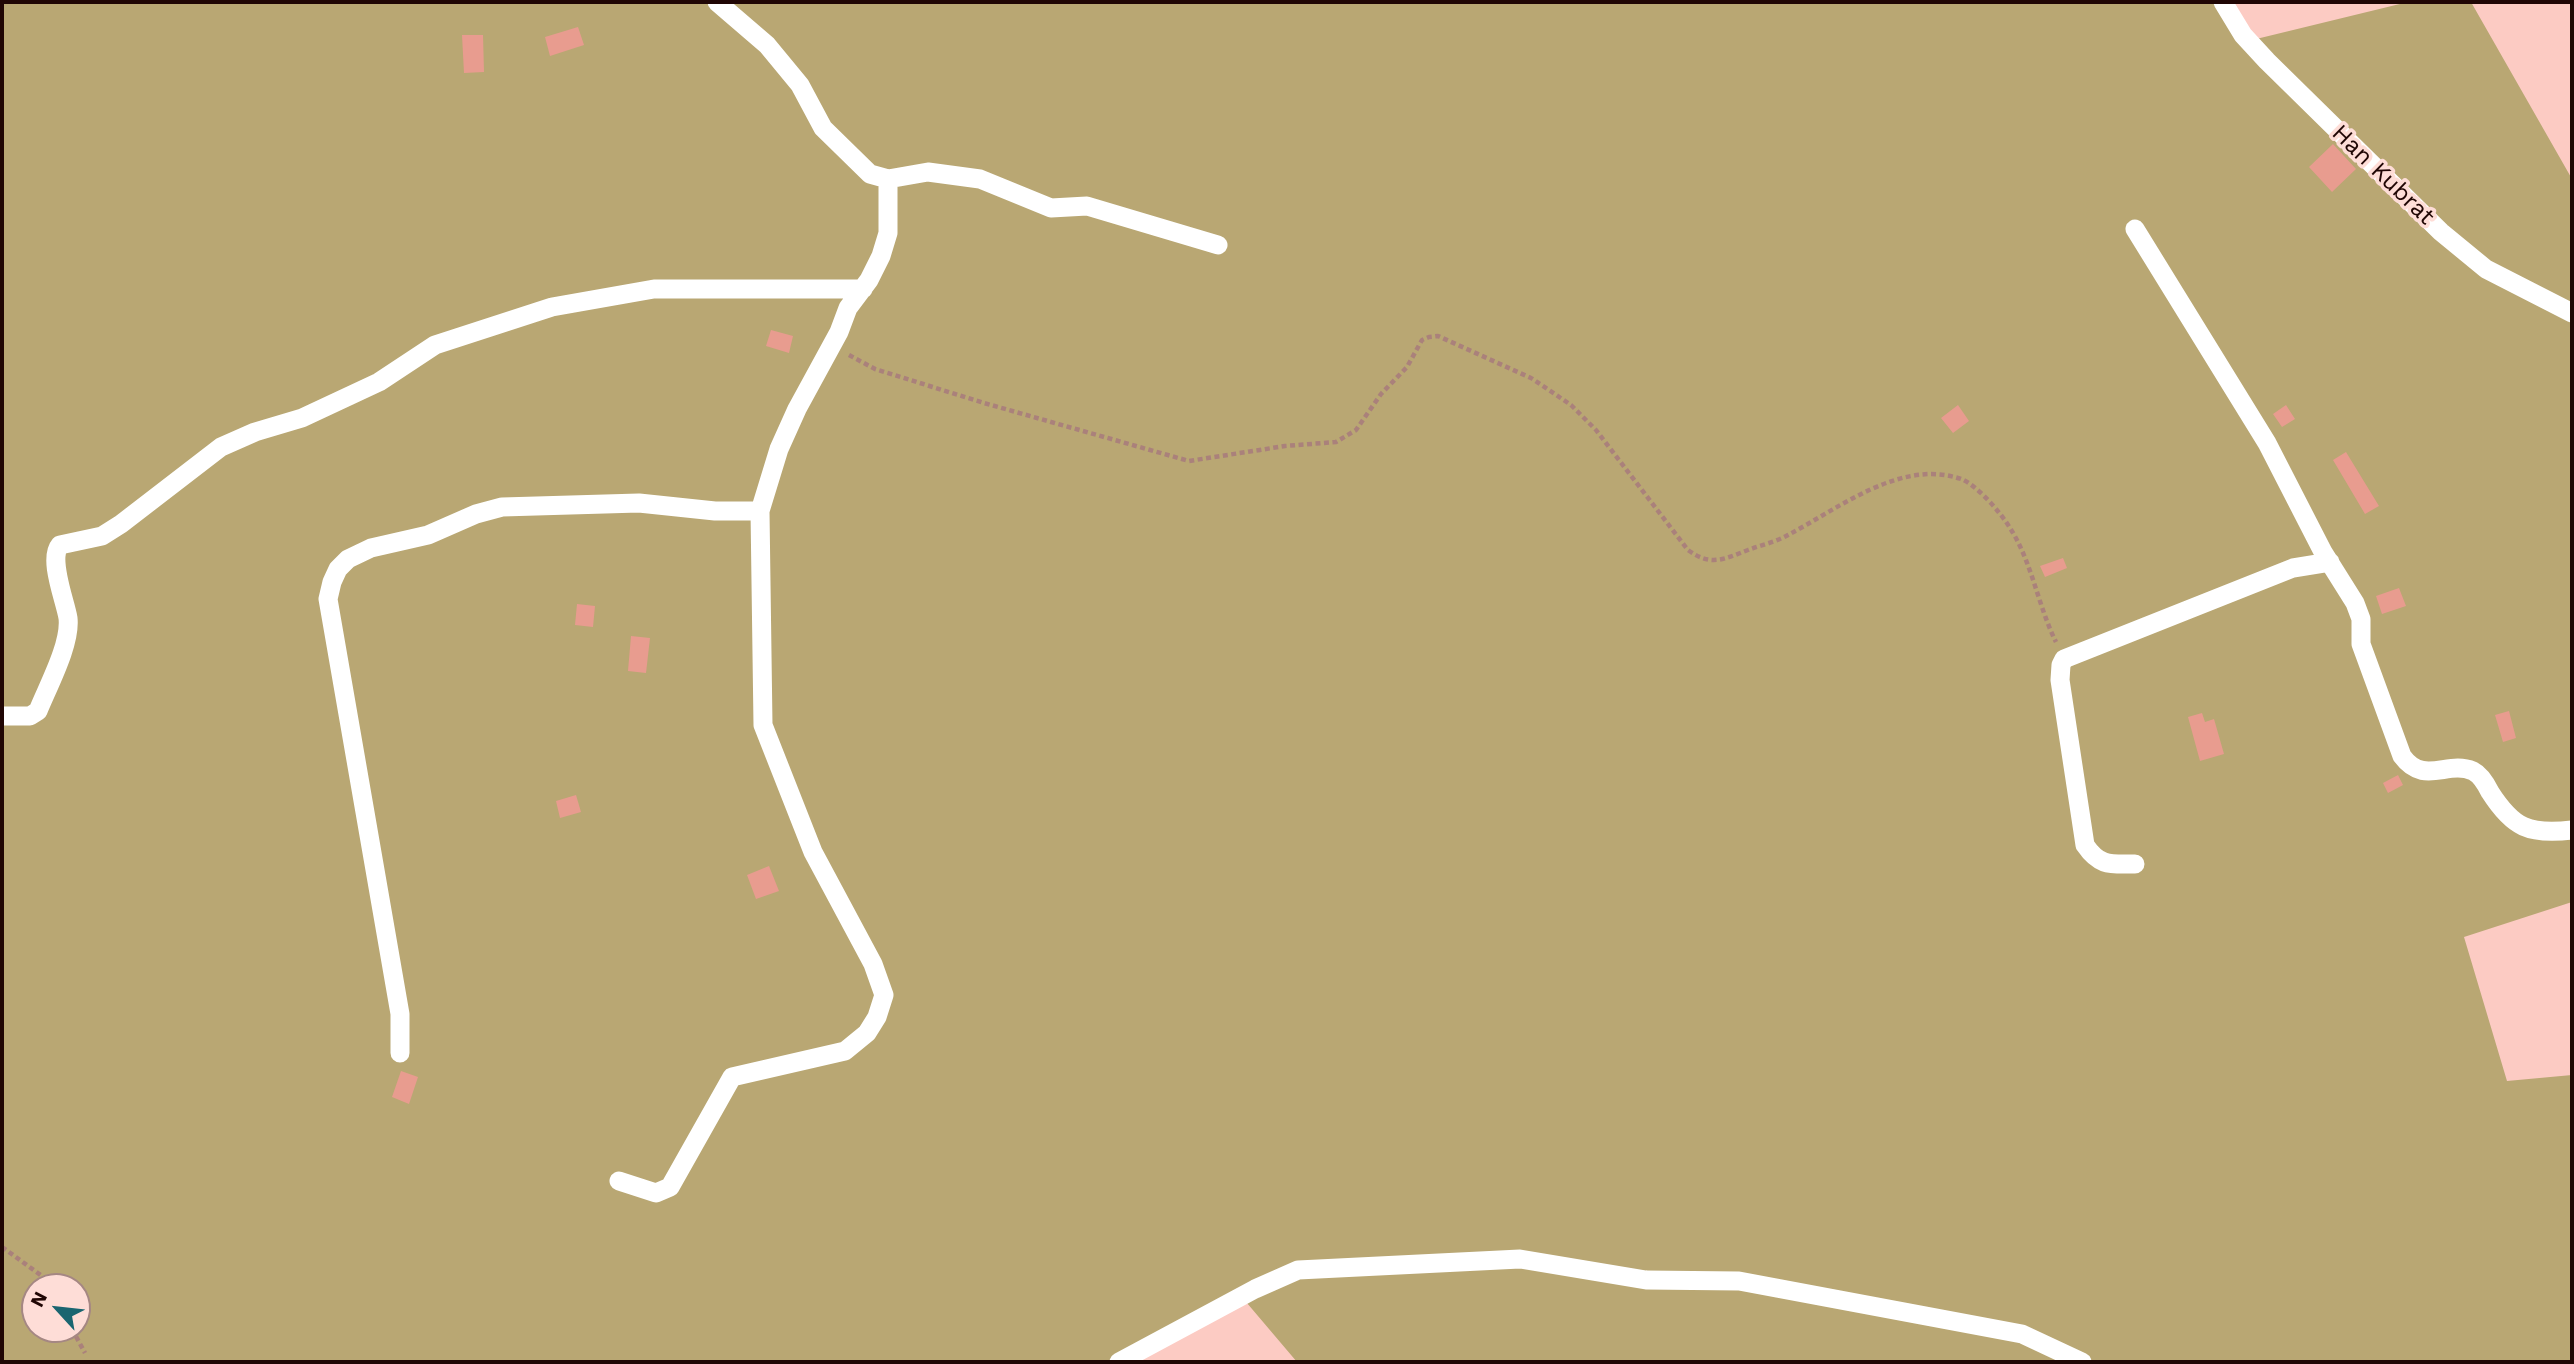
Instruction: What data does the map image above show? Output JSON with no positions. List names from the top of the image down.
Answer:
{
  "streets": {
    "street": ["Han Kubrat"]
  },
  "north": "top left"
}
